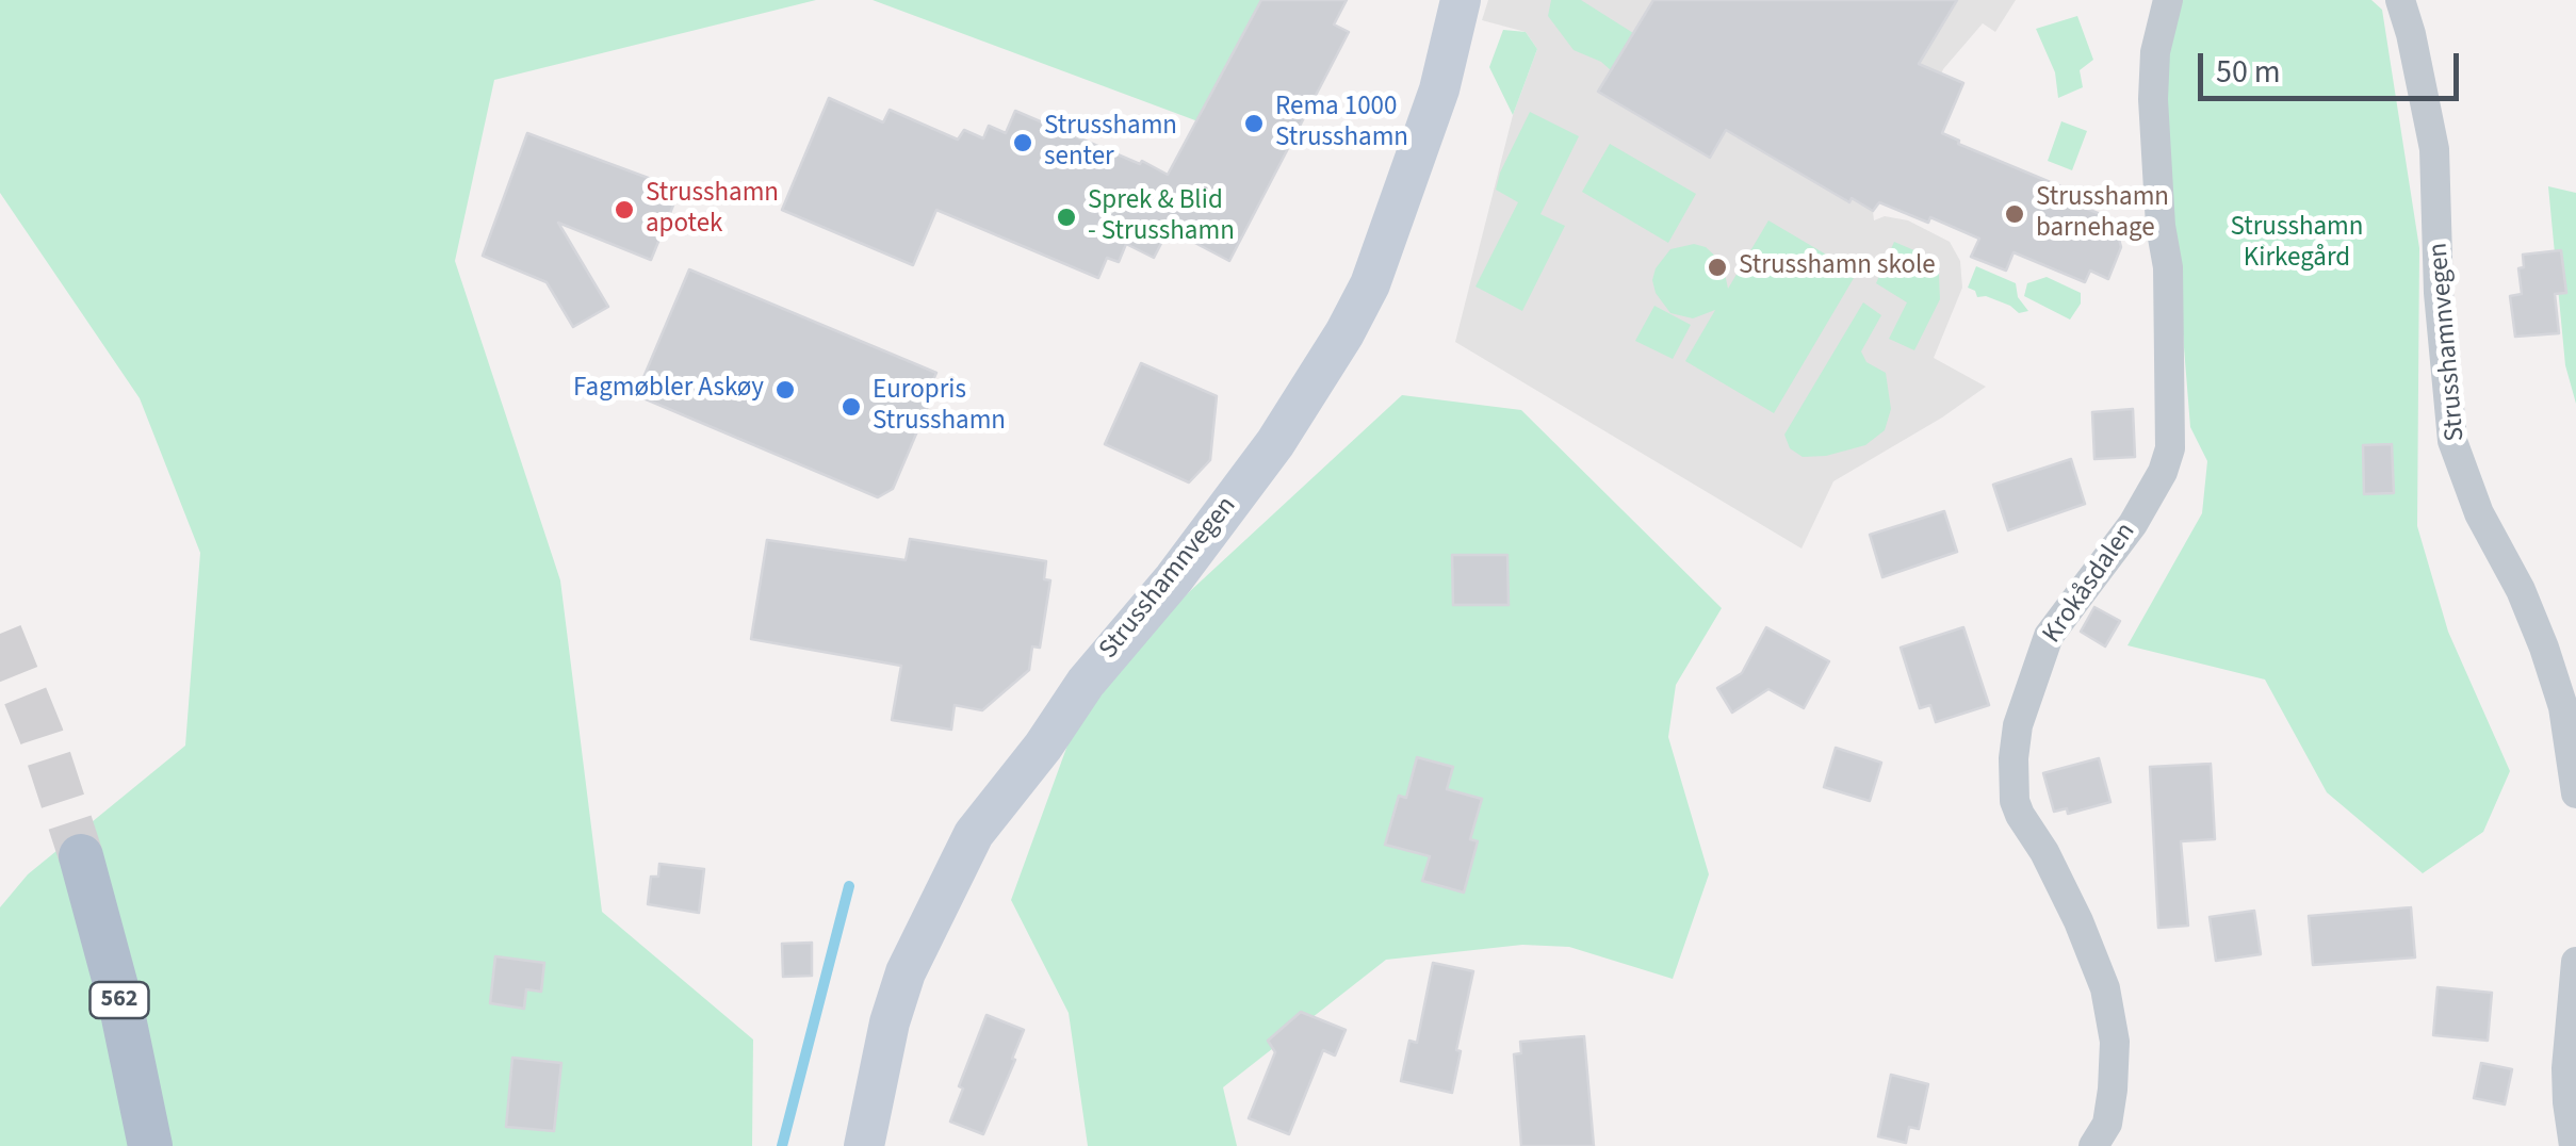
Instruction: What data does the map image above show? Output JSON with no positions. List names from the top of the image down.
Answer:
{
  "streets": {
    "main road": ["562"],
    "street": ["Strusshamnvegen", "Krokåsdalen"]
  },
  "parks": ["Strusshamn Kirkegård"],
  "places": [
    "Rema 1000 Strusshamn",
    "Strusshamn senter",
    "Strusshamn apotek",
    "Strusshamn barnehage",
    "Sprek & Blid - Strusshamn",
    "Strusshamn skole",
    "Fagmøbler Askøy",
    "Europris Strusshamn"
  ],
  "scale_bar": "50 m"
}
